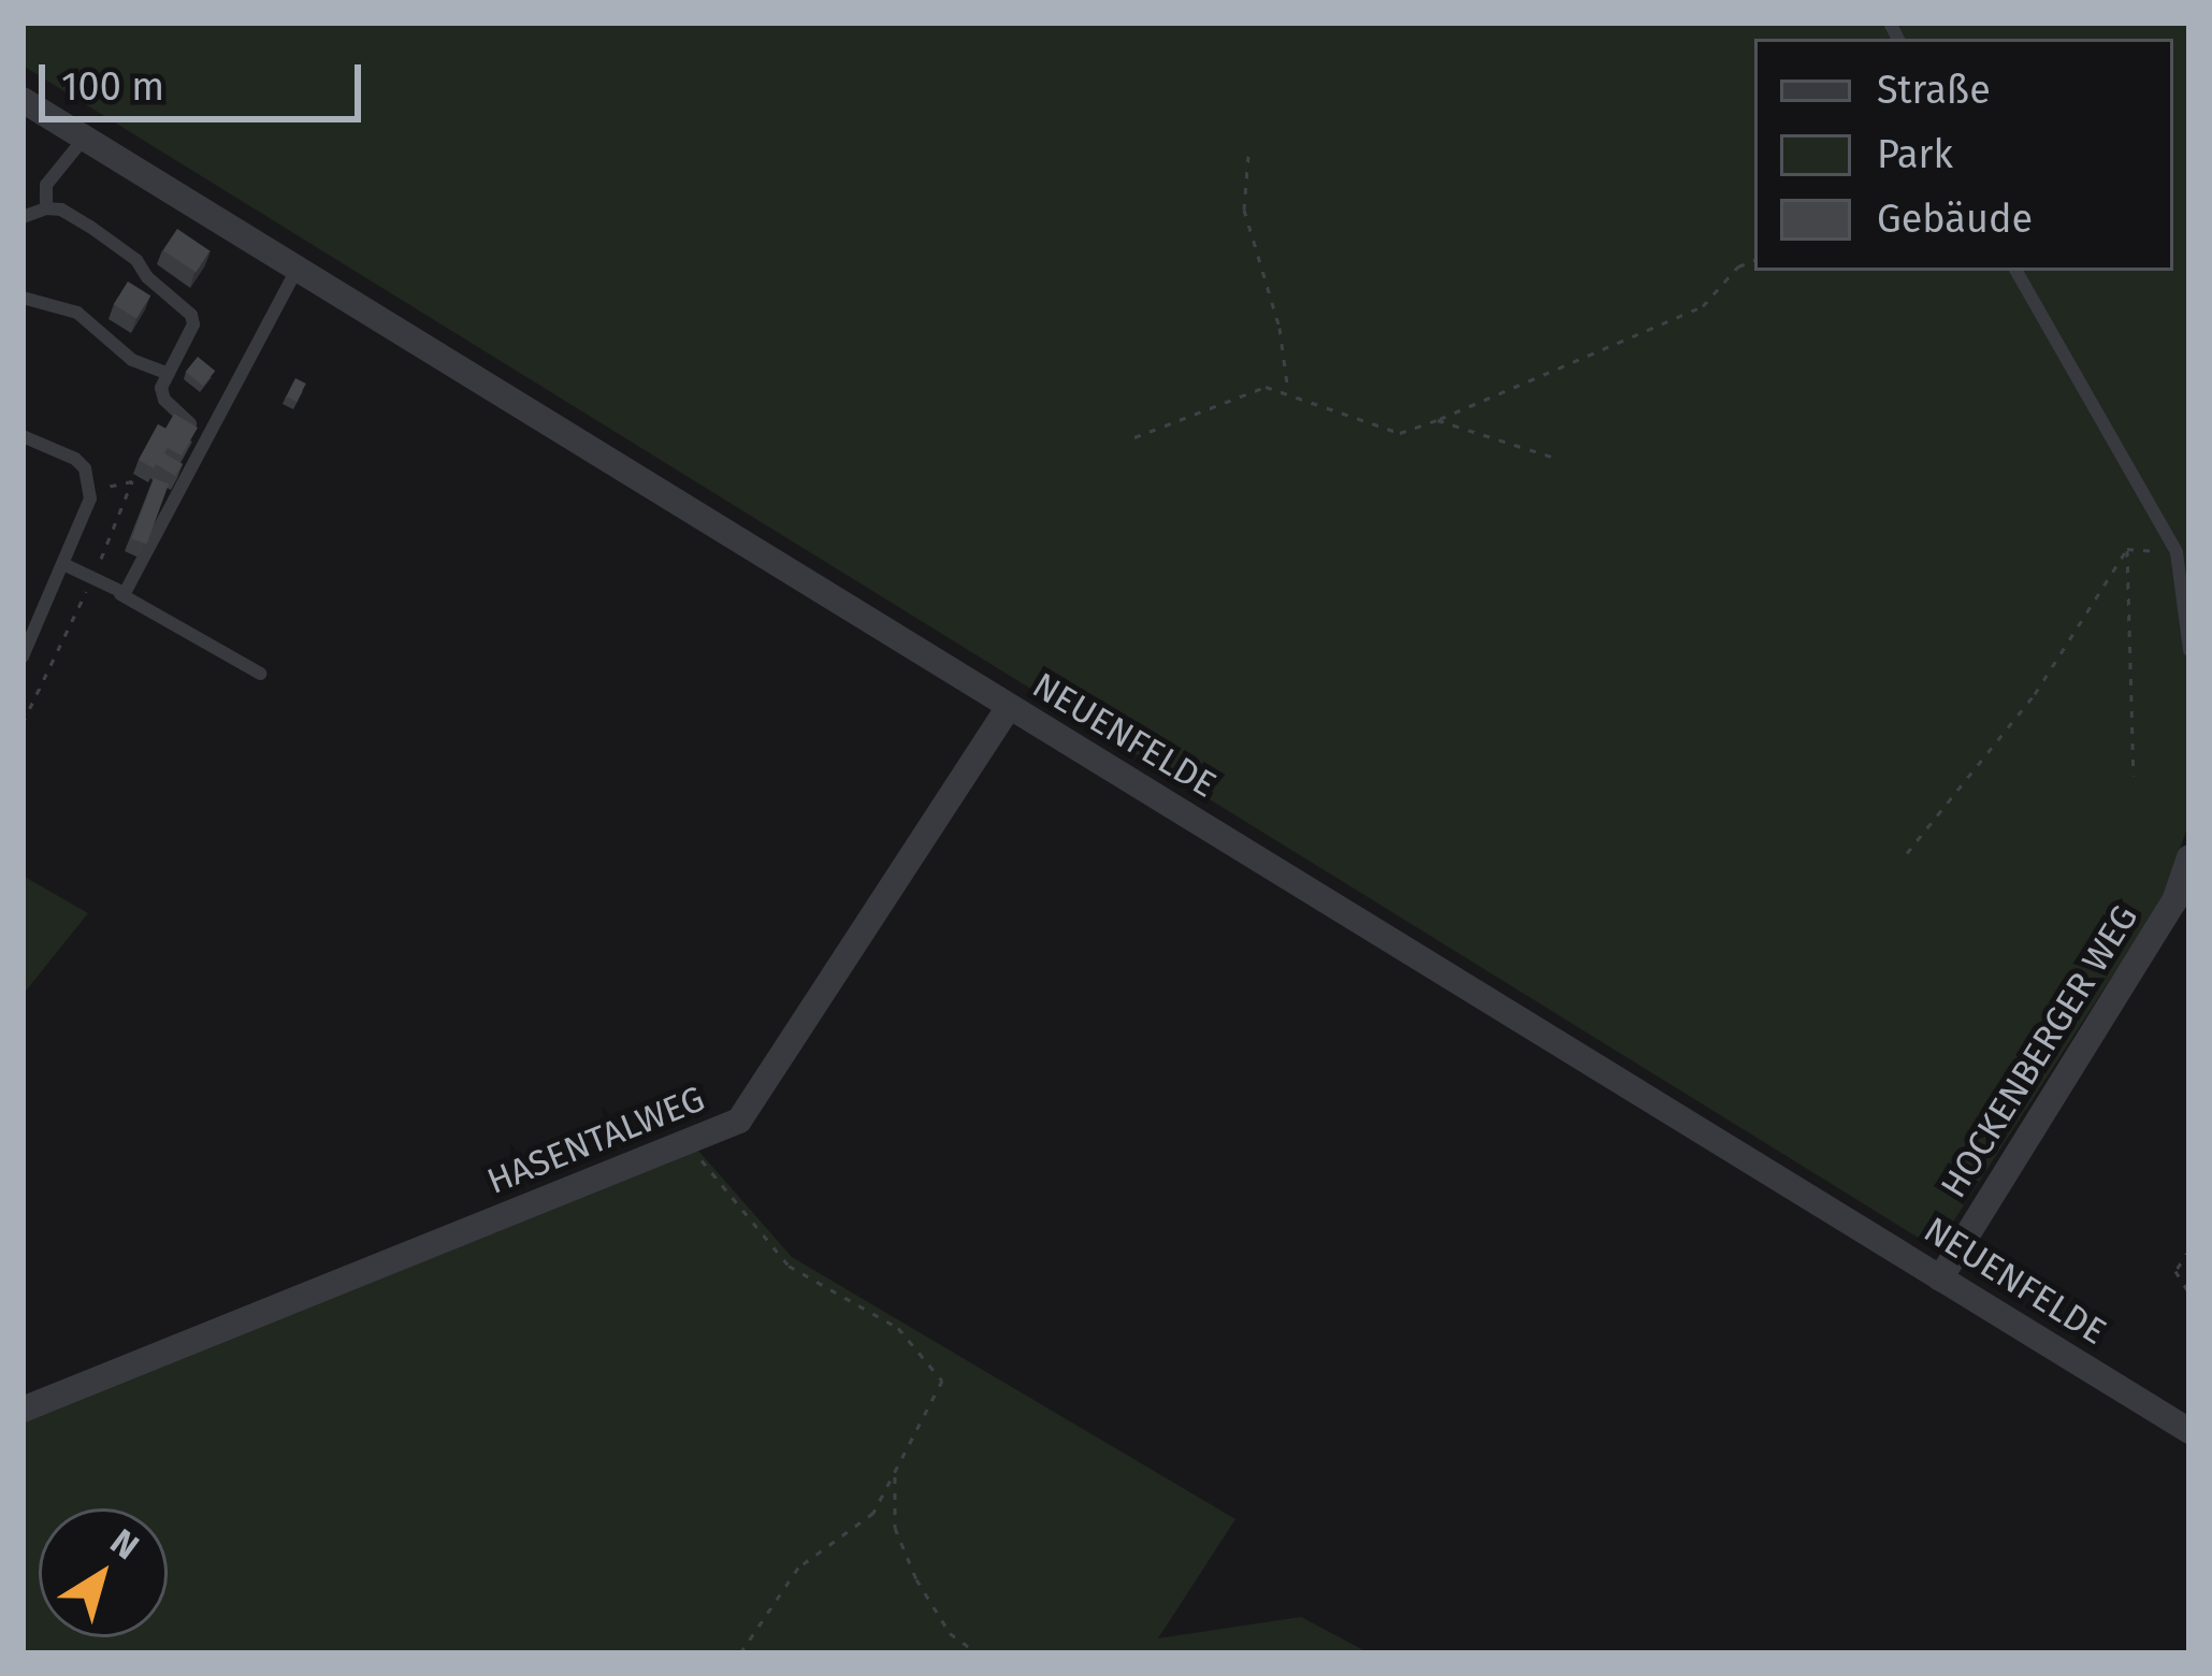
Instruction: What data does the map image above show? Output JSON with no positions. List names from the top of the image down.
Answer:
{
  "streets": {
    "street": ["NEUENFELDE", "HOCKENBERGER WEG", "HASENTALWEG"]
  },
  "crossings": [
    ["NEUENFELDE", "HOCKENBERGER WEG"],
    ["NEUENFELDE", "HASENTALWEG"]
  ],
  "legend": ["Straße", "Park", "Gebäude"],
  "scale_bar": "100 m",
  "north": "top right"
}
